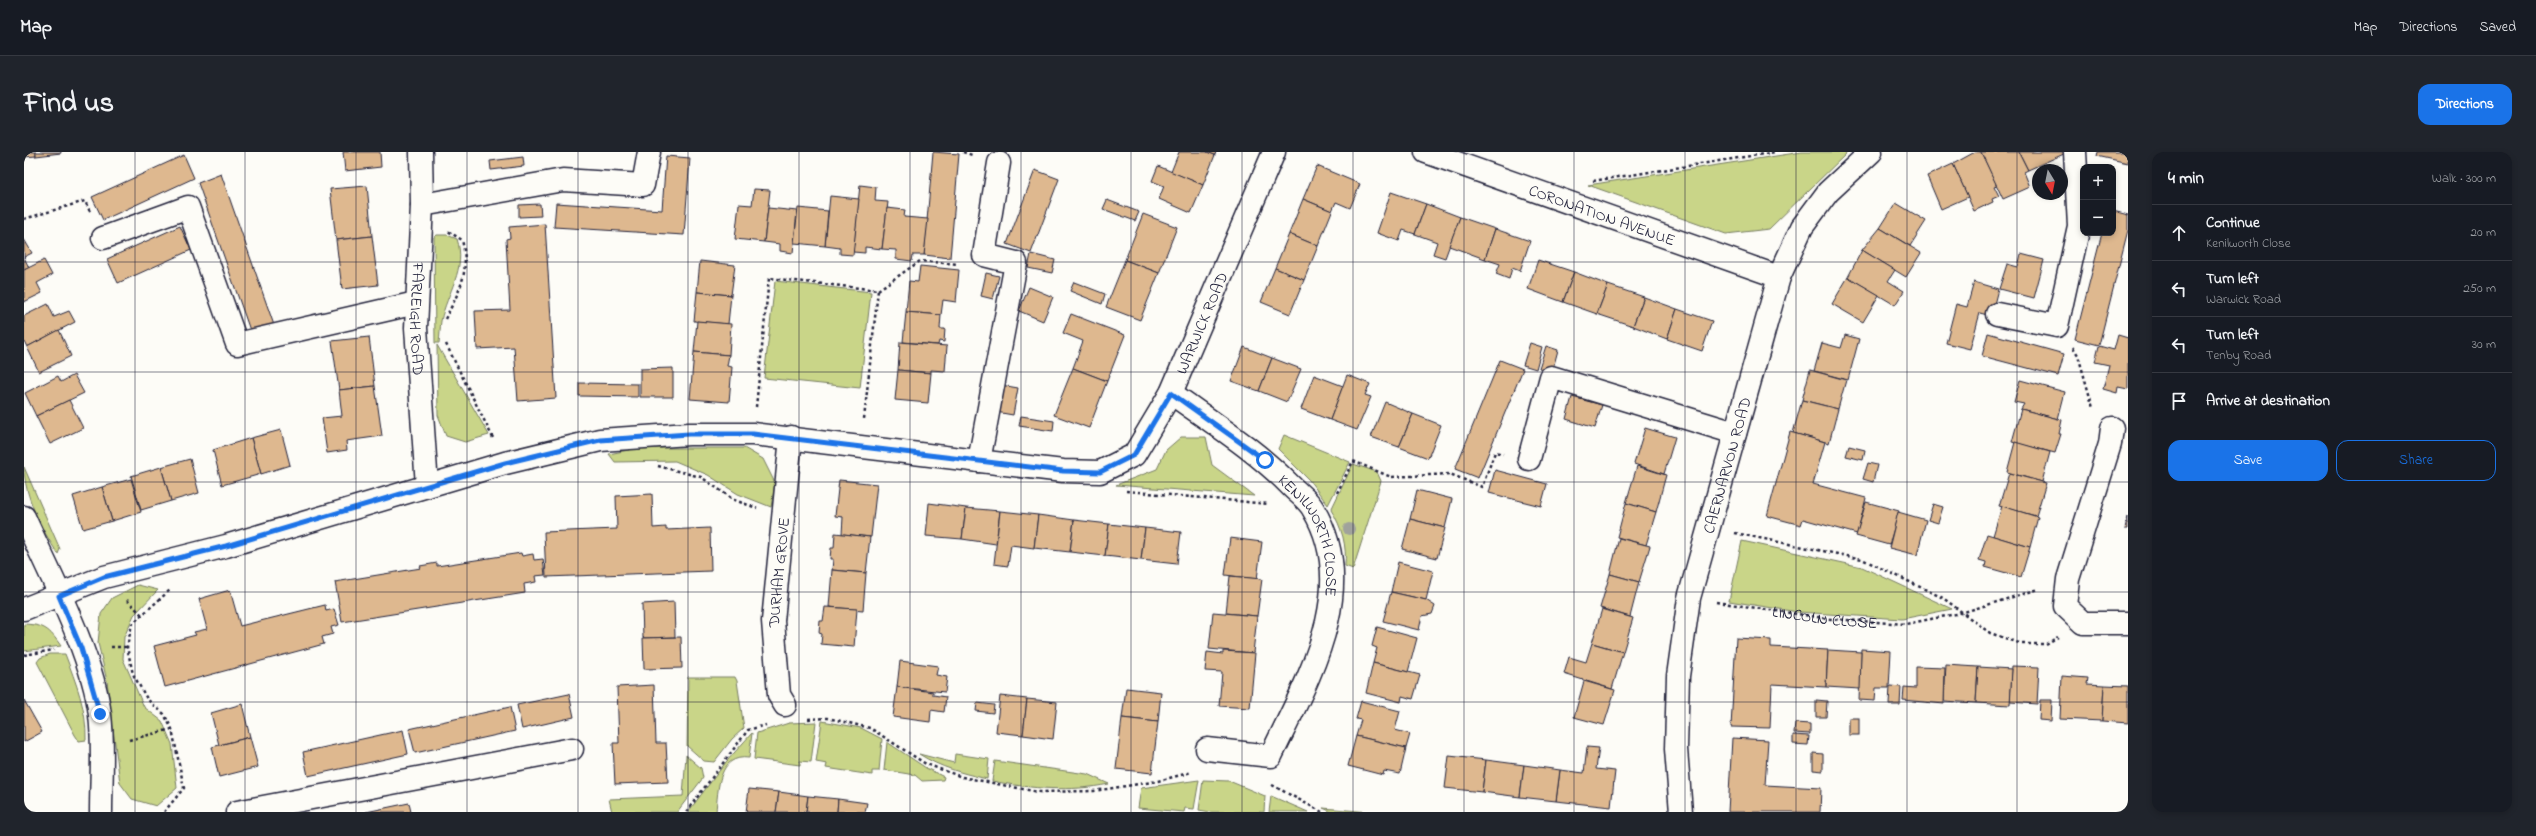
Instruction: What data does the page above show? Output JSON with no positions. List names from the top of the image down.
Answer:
{
  "streets": {
    "street": [
      "CORONATION AVENUE",
      "FARLEIGH ROAD",
      "WARWICK ROAD",
      "CAERNARVON ROAD",
      "KENILWORTH CLOSE",
      "DURHAM GROVE"
    ],
    "path": ["LINCOLN CLOSE"]
  },
  "crossings": [
    ["CORONATION AVENUE", "CAERNARVON ROAD"],
    ["FARLEIGH ROAD", "WARWICK ROAD"],
    ["WARWICK ROAD", "KENILWORTH CLOSE"],
    ["WARWICK ROAD", "DURHAM GROVE"],
    ["CAERNARVON ROAD", "LINCOLN CLOSE"]
  ],
  "north": "bottom",
  "page": {
    "header": "Map",
    "nav": ["Map", "Directions", "Saved"],
    "title": "Find us",
    "buttons": [
      "Directions",
      ["Save", "Share"]
    ],
    "heading": ["4 min", "Walk · 300 m"],
    "map_buttons": ["+", "−"],
    "list": [
      ["Continue", "Kenilworth Close", "20 m"],
      ["Turn left", "Warwick Road", "250 m"],
      ["Turn left", "Tenby Road", "30 m"],
      "Arrive at destination"
    ]
  }
}
